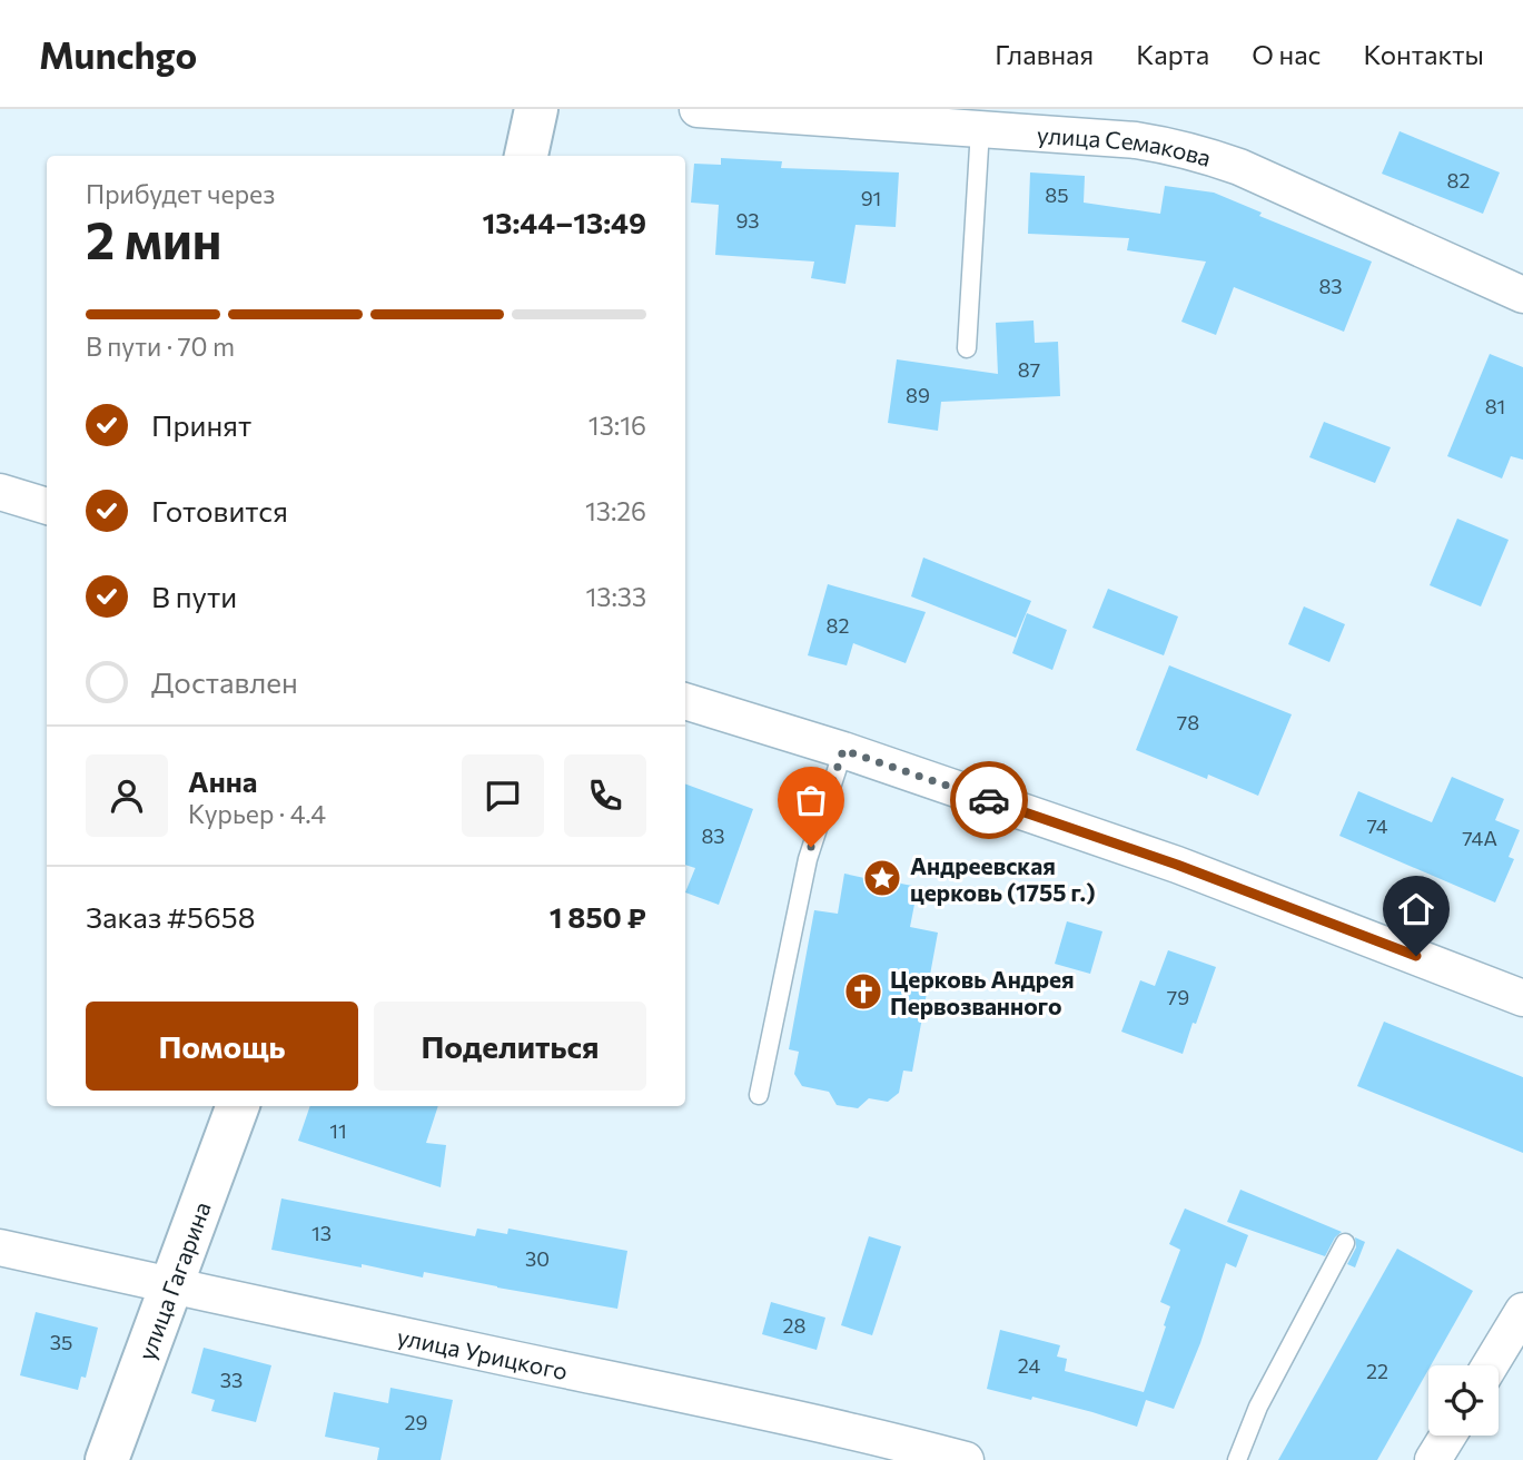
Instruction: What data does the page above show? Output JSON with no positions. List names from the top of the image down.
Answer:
{
  "streets": {
    "main road": ["улица Гагарина"],
    "street": ["улица Семакова", "улица Урицкого"]
  },
  "crossings": [
    ["улица Гагарина", "улица Урицкого"]
  ],
  "places": {
    "place": ["Андреевская церковь (1755 г.)"],
    "church": ["Церковь Андрея Первозванного"]
  },
  "house_numbers": [
    "82",
    "85",
    "91",
    "93",
    "83",
    "87",
    "89",
    "81",
    "82",
    "78",
    "74",
    "83",
    "74А",
    "79",
    "11",
    "13",
    "30",
    "28",
    "35",
    "24",
    "22",
    "33",
    "29"
  ],
  "page": {
    "header": "Munchgo",
    "nav": [
      "Главная",
      "Карта",
      "О нас",
      "Контакты"
    ],
    "heading": ["2 мин", "Прибудет через", "13:44–13:49"],
    "panel": [
      "Анна",
      "Курьер · 4.4",
      "Заказ #5658",
      "1 850 ₽"
    ],
    "bar": "В пути · 70 m",
    "list": [
      ["Принят", "13:16"],
      ["Готовится", "13:26"],
      ["В пути", "13:33"],
      "Доставлен"
    ],
    "buttons": ["Помощь", "Поделиться"]
  }
}
